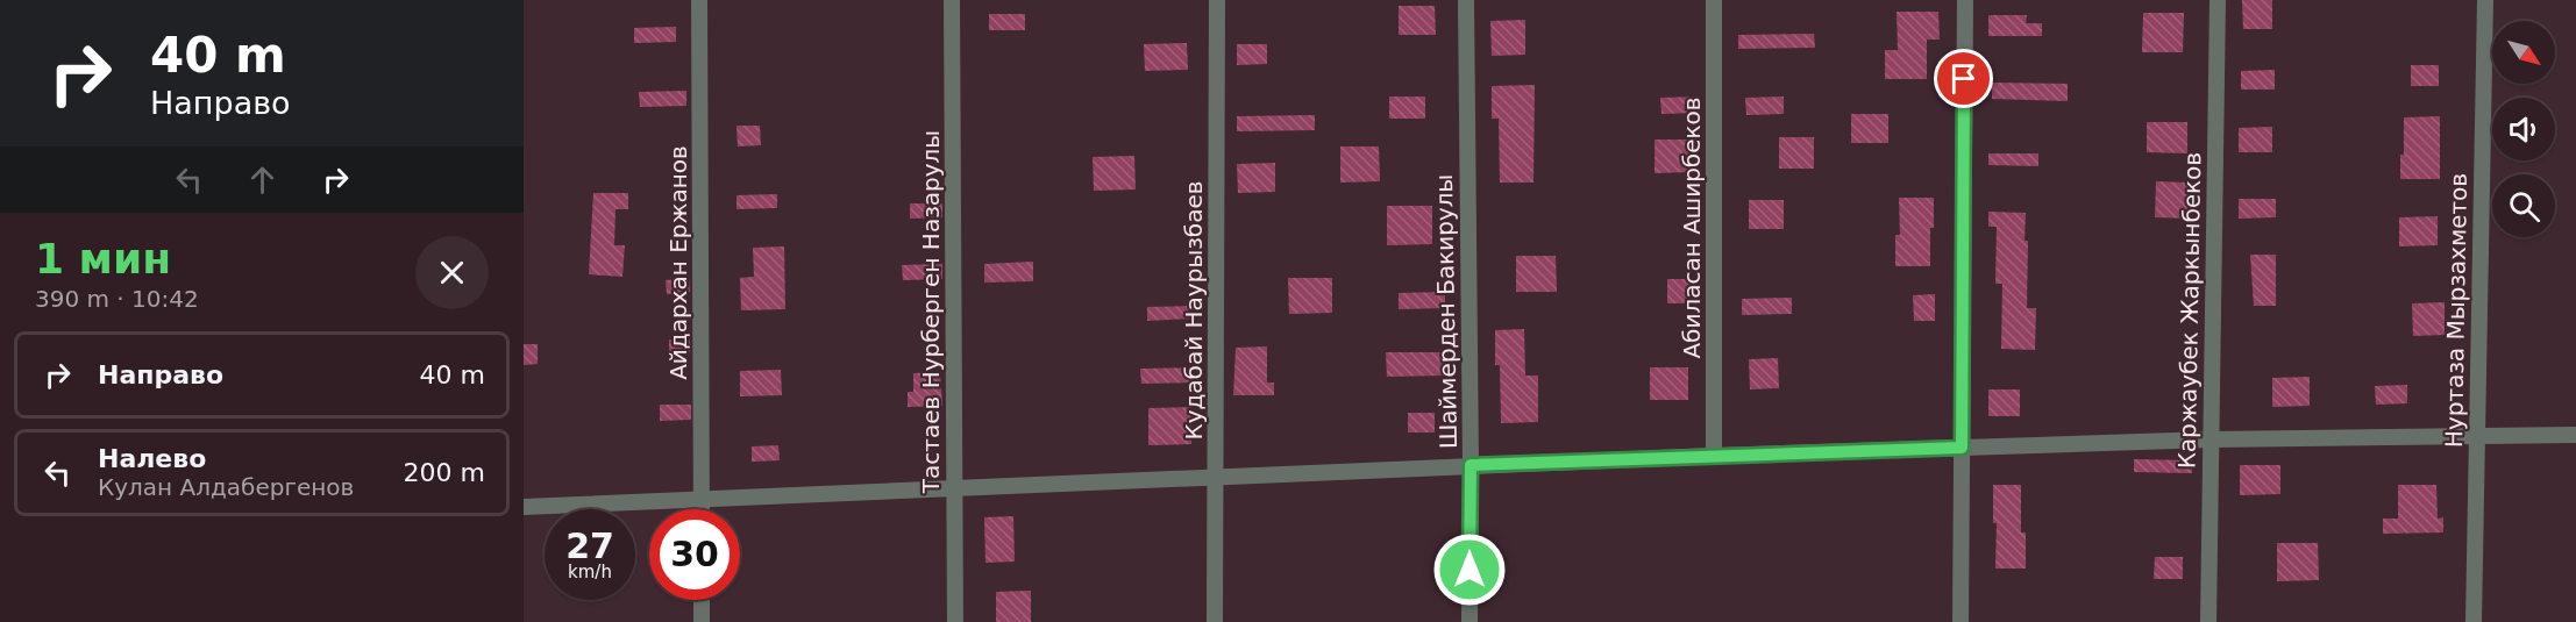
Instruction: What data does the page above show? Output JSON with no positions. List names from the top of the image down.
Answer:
{
  "streets": {
    "street": [
      "Абиласан Аширбеков",
      "Айдархан Ержанов",
      "Кудабай Наурызбаев",
      "Каржаубек Жаркынбеков",
      "Нуртаза Мырзахметов",
      "Тастаев Нурберген Назарулы",
      "Шаймерден Бакирулы"
    ]
  },
  "north": "bottom right",
  "page": {
    "turn": ["40 m", "Направо"],
    "heading": ["1 мин", "390 m · 10:42"],
    "list": [
      {
        "name": "Направо",
        "value": "40 m"
      },
      {
        "name": "Налево",
        "note": "Кулан Алдабергенов",
        "value": "200 m"
      }
    ],
    "speed": "27 km/h",
    "limit": "30"
  }
}
